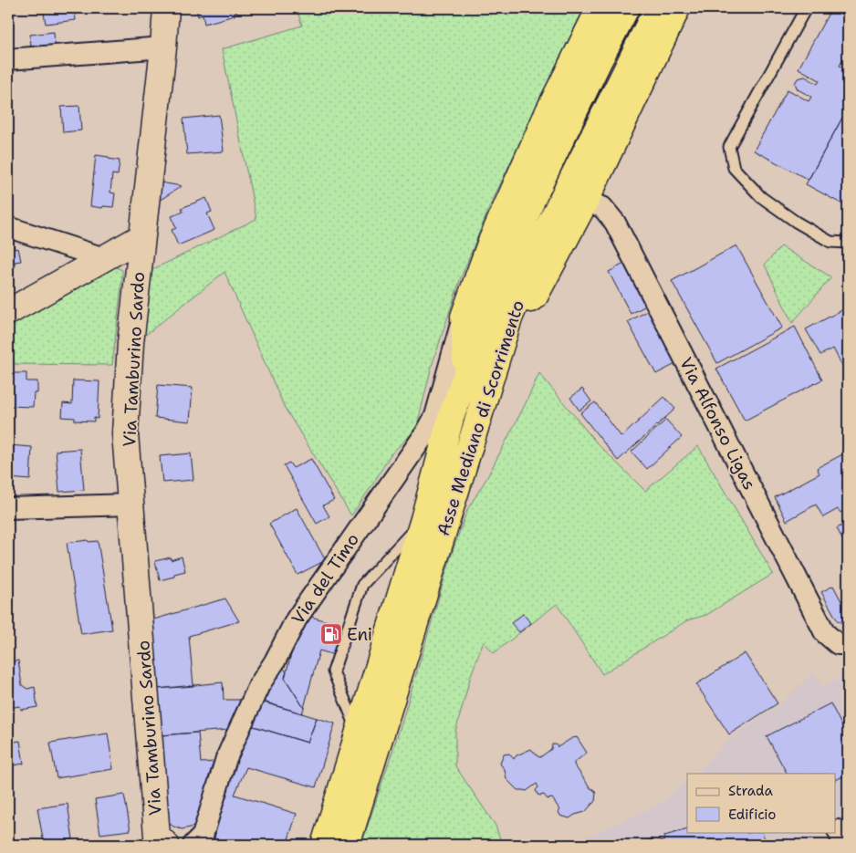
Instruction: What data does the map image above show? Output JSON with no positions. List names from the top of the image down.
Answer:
{
  "streets": {
    "highway": ["Asse Mediano di Scorrimento"],
    "street": ["Via Tamburino Sardo", "Via Alfonso Ligas", "Via del Timo"]
  },
  "places": {
    "fuel station": ["Eni"]
  },
  "legend": ["Strada", "Edificio"]
}
